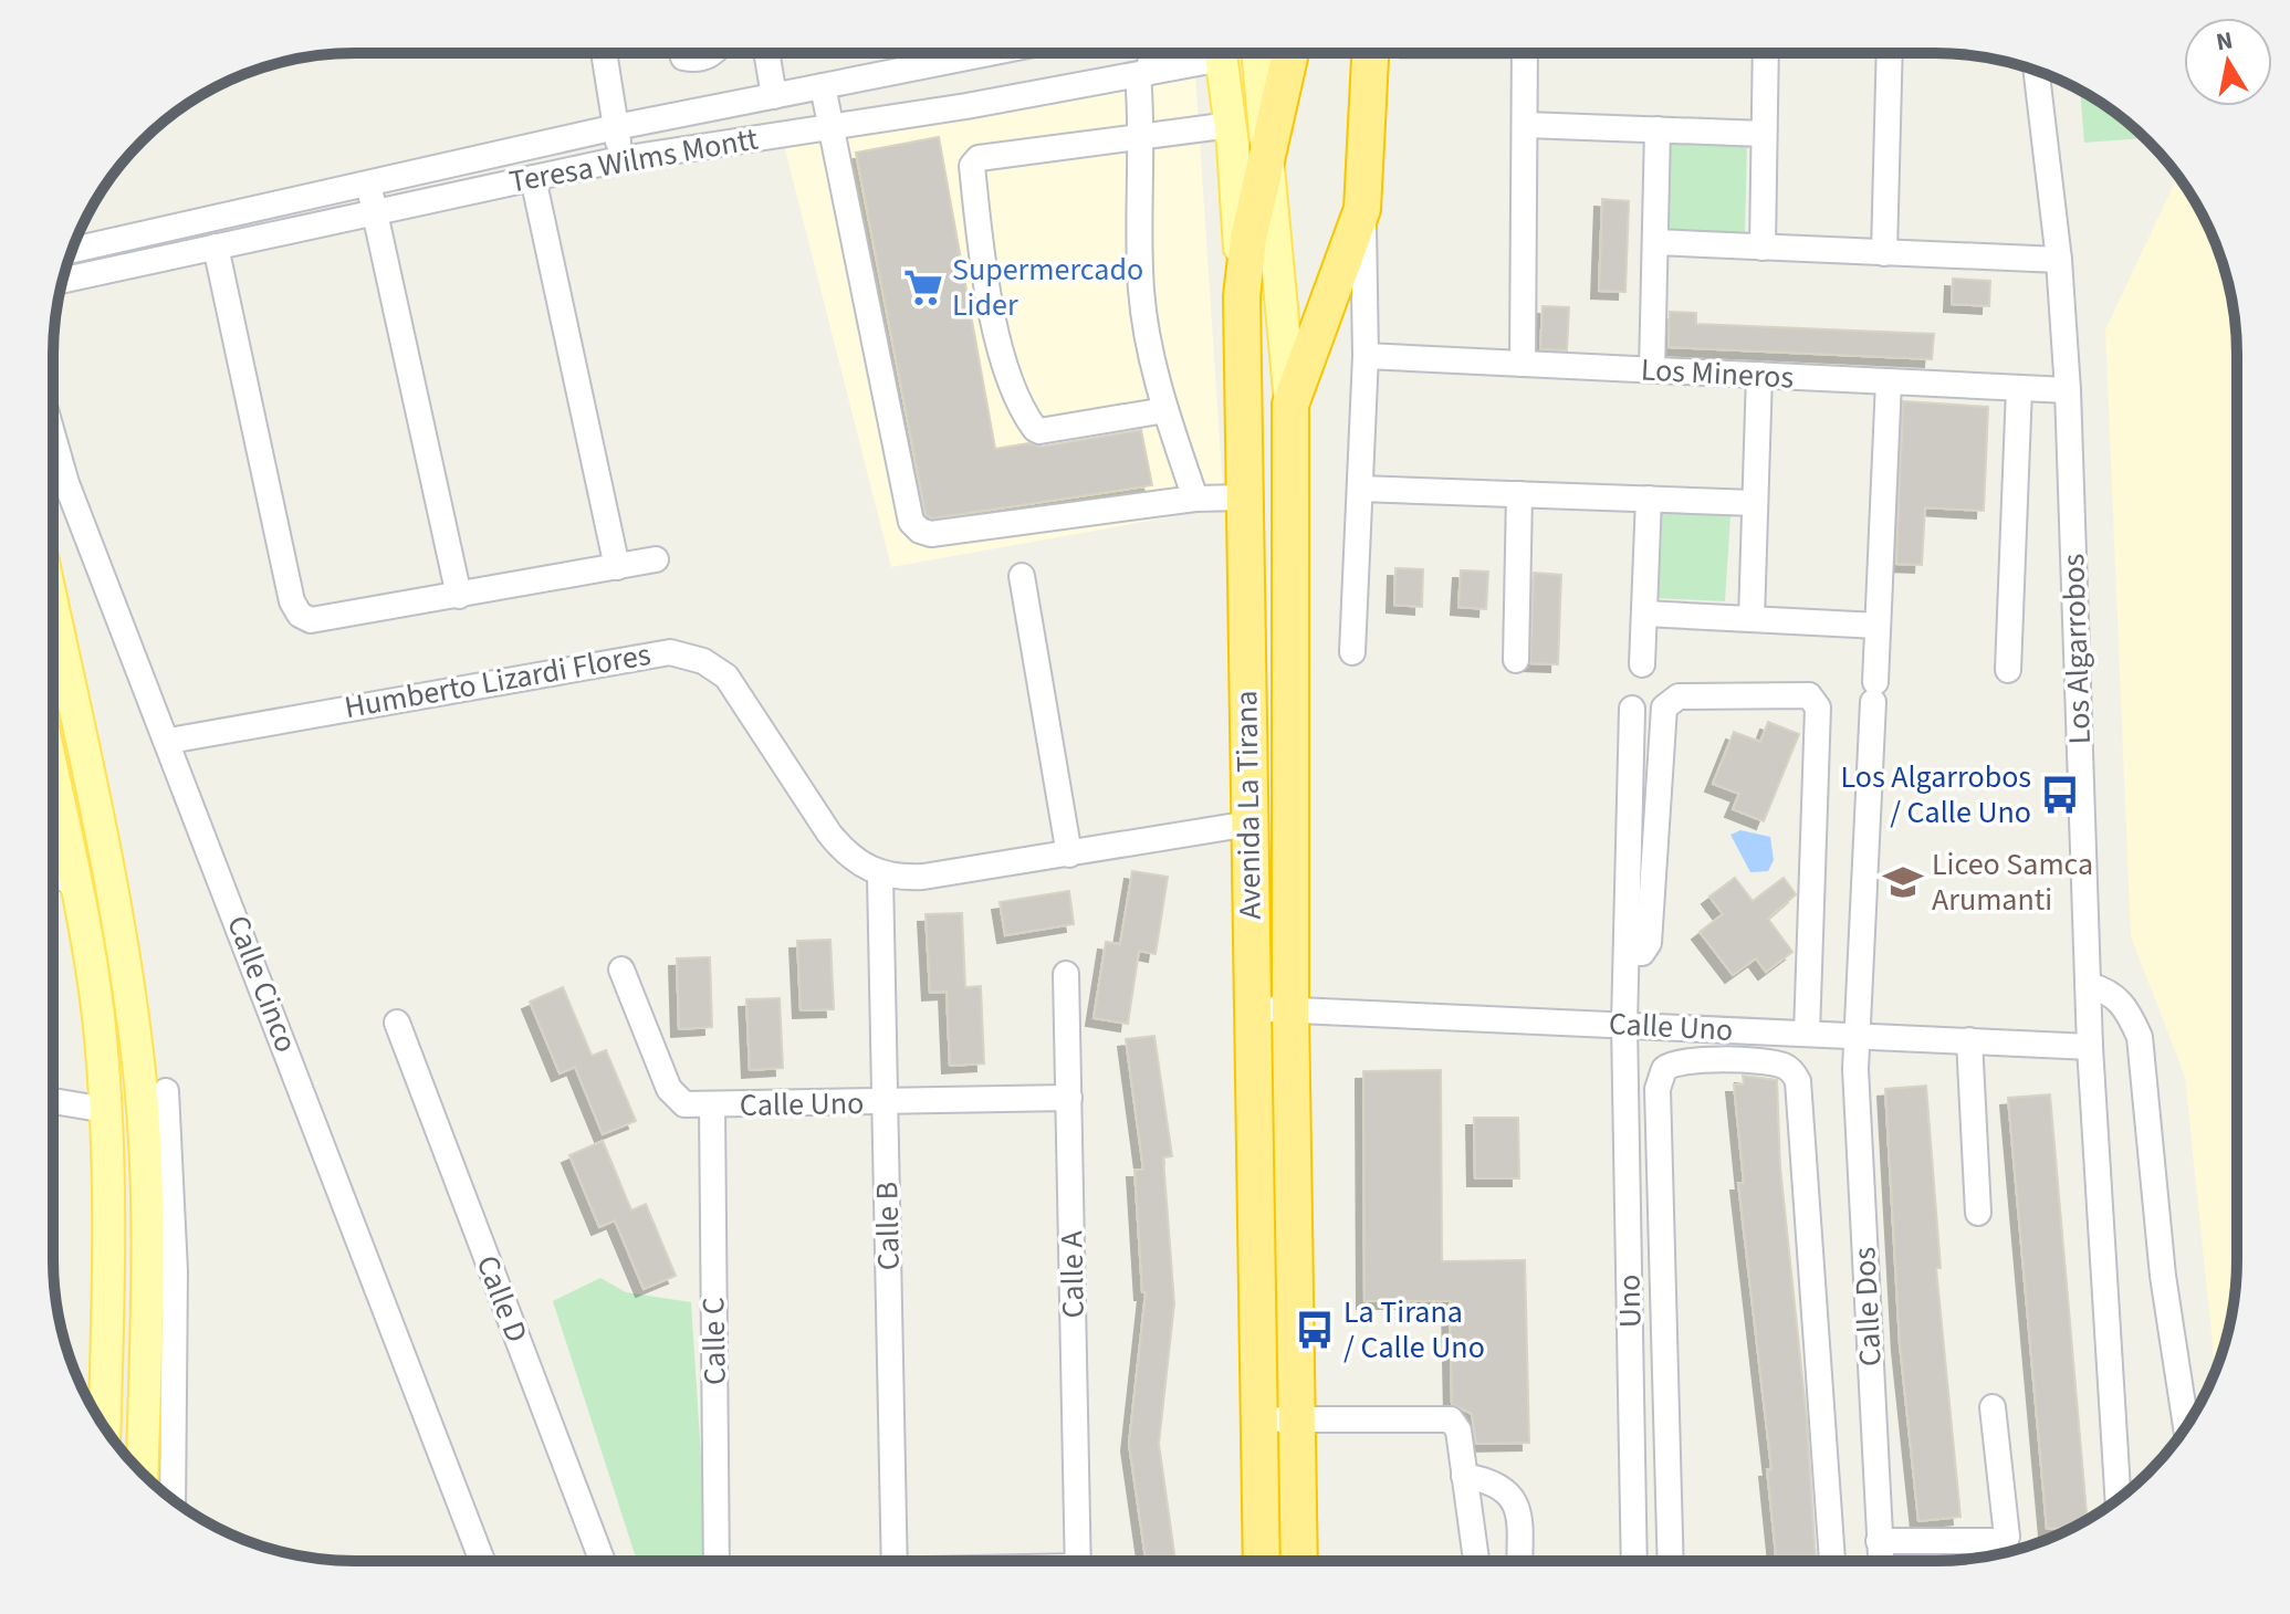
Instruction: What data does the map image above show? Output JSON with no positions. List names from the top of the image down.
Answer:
{
  "streets": {
    "highway": ["Avenida La Tirana"],
    "street": [
      "Teresa Wilms Montt",
      "Los Mineros",
      "Los Algarrobos",
      "Humberto Lizardi Flores",
      "Calle Cinco",
      "Calle Uno",
      "Calle B",
      "Calle A",
      "Calle D",
      "Uno",
      "Calle Dos",
      "Calle C"
    ]
  },
  "crossings": [
    ["Los Mineros", "Los Algarrobos"],
    ["Los Mineros", "Avenida La Tirana"],
    ["Los Mineros", "Calle Dos"],
    ["Los Algarrobos", "Calle Uno"],
    ["Humberto Lizardi Flores", "Calle Cinco"],
    ["Humberto Lizardi Flores", "Calle B"],
    ["Avenida La Tirana", "Calle Uno"],
    ["Calle Uno", "Calle B"],
    ["Calle Uno", "Calle A"],
    ["Calle Uno", "Uno"],
    ["Calle Uno", "Calle Dos"],
    ["Calle Uno", "Calle C"]
  ],
  "places": {
    "supermarket": ["Supermercado Lider"],
    "bus stop": ["Los Algarrobos / Calle Uno", "La Tirana / Calle Uno"],
    "school or university": ["Liceo Samca Arumanti"]
  },
  "north": "top"
}
